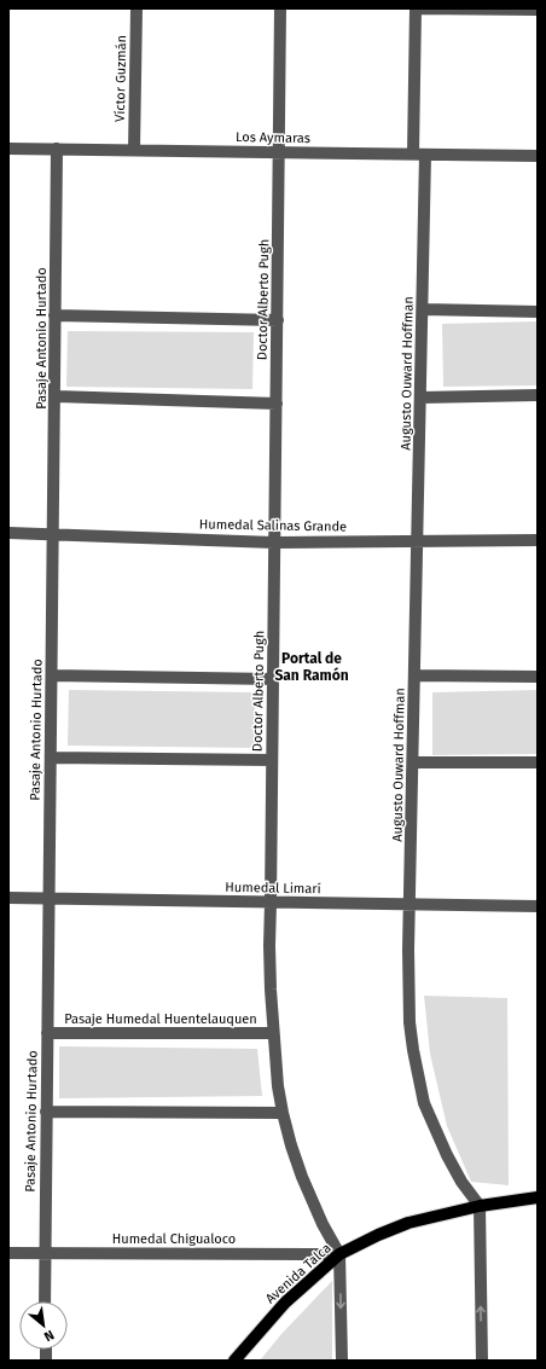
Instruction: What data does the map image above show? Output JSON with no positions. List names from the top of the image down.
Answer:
{
  "streets": {
    "main road": ["Avenida Talca"],
    "street": [
      "Víctor Guzmán",
      "Los Aymaras",
      "Doctor Alberto Pugh",
      "Pasaje Antonio Hurtado",
      "Augusto Ouward Hoffman",
      "Humedal Salinas Grande",
      "Humedal Limarí",
      "Pasaje Humedal Huentelauquen",
      "Humedal Chigualoco"
    ]
  },
  "crossings": [
    ["Víctor Guzmán", "Los Aymaras"],
    ["Los Aymaras", "Doctor Alberto Pugh"],
    ["Los Aymaras", "Pasaje Antonio Hurtado"],
    ["Los Aymaras", "Augusto Ouward Hoffman"],
    ["Doctor Alberto Pugh", "Humedal Salinas Grande"],
    ["Doctor Alberto Pugh", "Humedal Limarí"],
    ["Doctor Alberto Pugh", "Pasaje Humedal Huentelauquen"],
    ["Doctor Alberto Pugh", "Humedal Chigualoco"],
    ["Doctor Alberto Pugh", "Avenida Talca"],
    ["Pasaje Antonio Hurtado", "Humedal Salinas Grande"],
    ["Pasaje Antonio Hurtado", "Humedal Limarí"],
    ["Pasaje Antonio Hurtado", "Pasaje Humedal Huentelauquen"],
    ["Pasaje Antonio Hurtado", "Humedal Chigualoco"],
    ["Augusto Ouward Hoffman", "Humedal Salinas Grande"],
    ["Augusto Ouward Hoffman", "Humedal Limarí"],
    ["Augusto Ouward Hoffman", "Avenida Talca"],
    ["Humedal Chigualoco", "Avenida Talca"]
  ],
  "districts": ["Portal de San Ramón"],
  "north": "bottom right"
}
